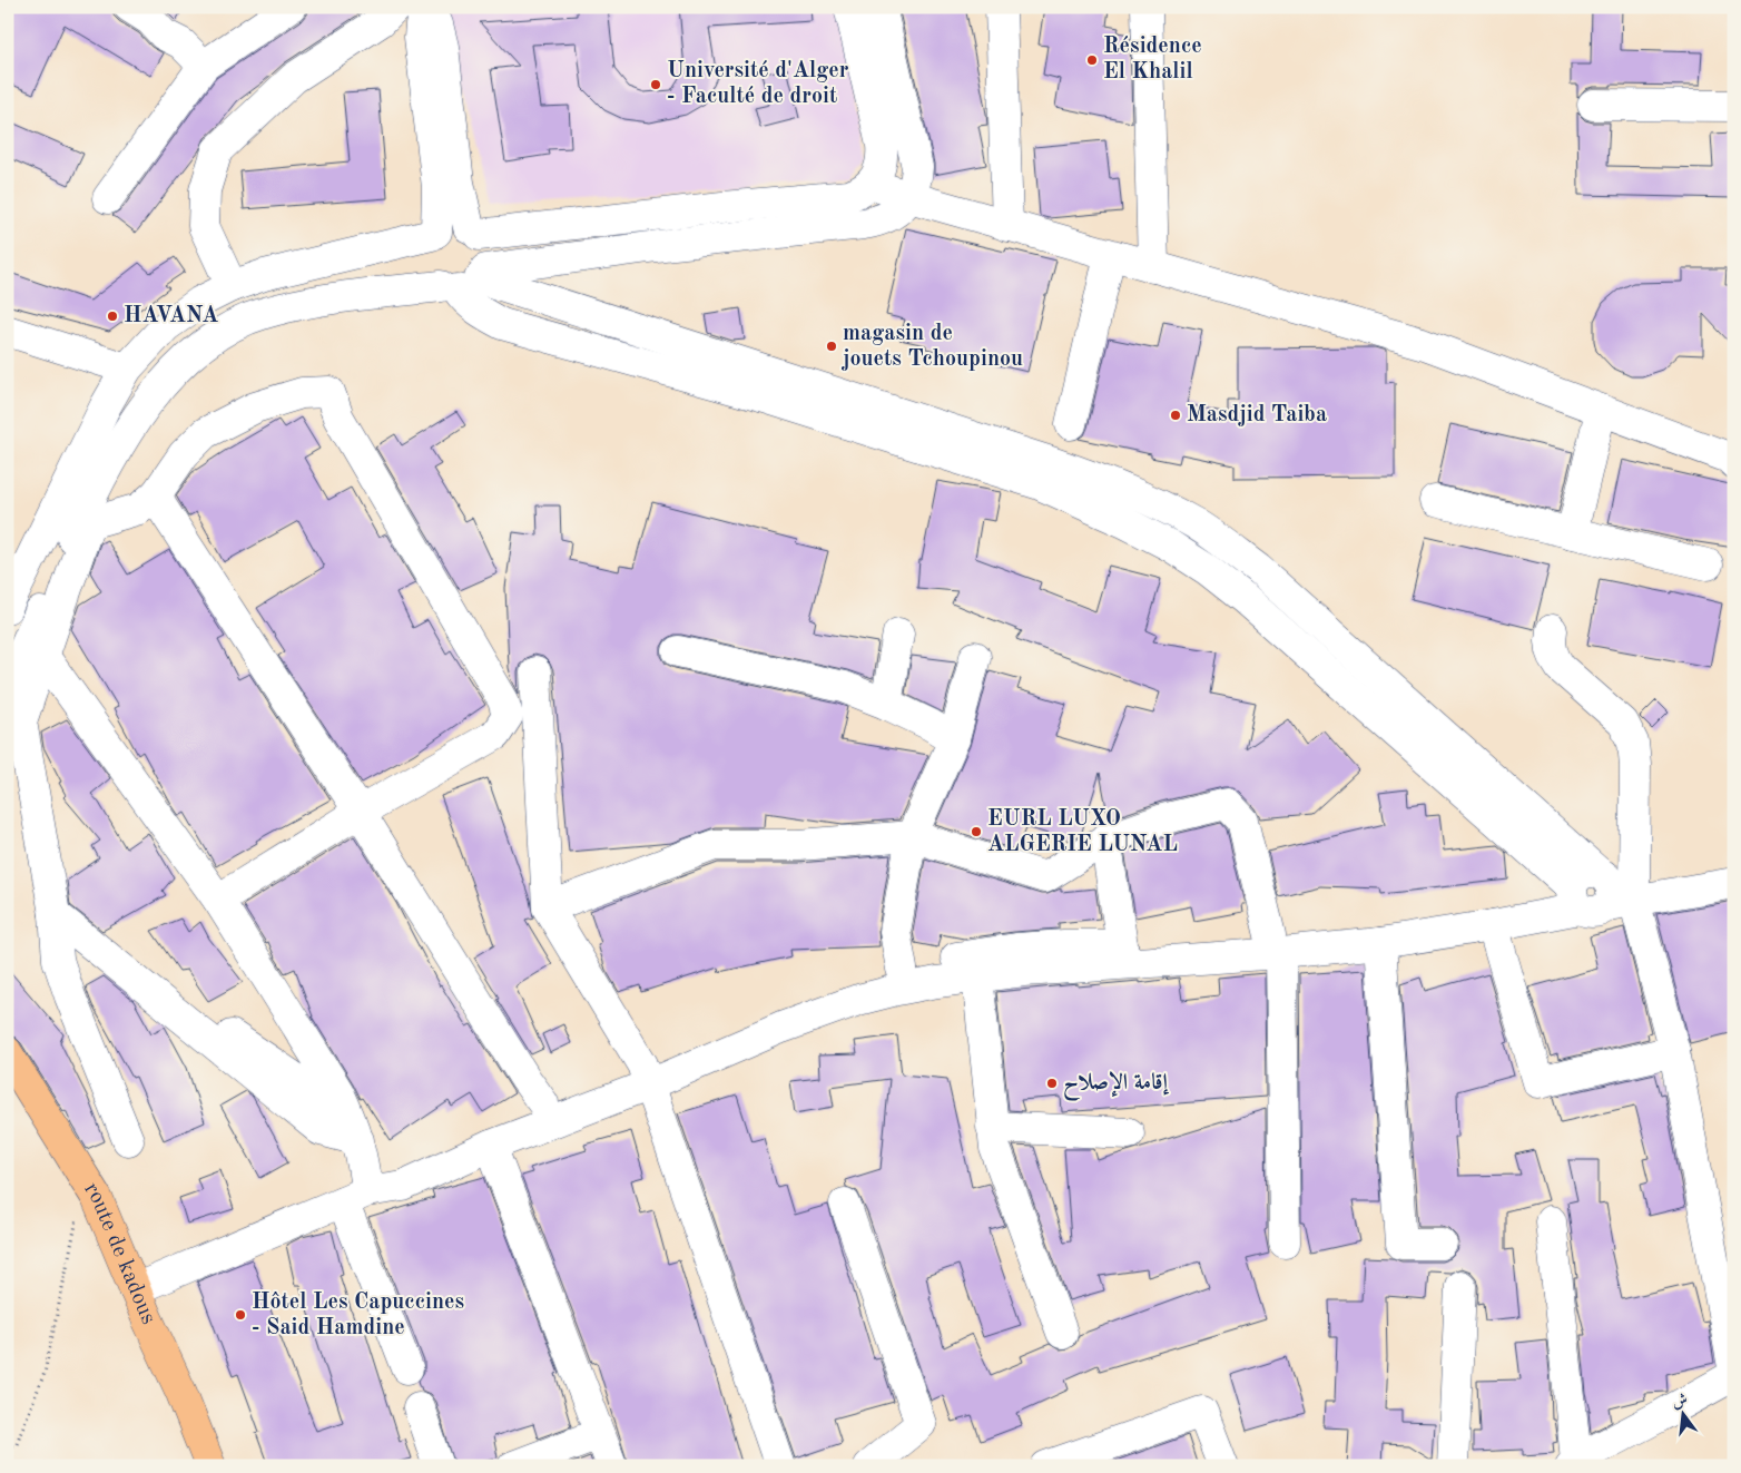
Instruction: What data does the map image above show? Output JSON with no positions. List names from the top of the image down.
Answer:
{
  "streets": {
    "main road": ["route de kadous"]
  },
  "places": [
    "Résidence El Khalil",
    "Université d'Alger - Faculté de droit",
    "HAVANA",
    "magasin de jouets Tchoupinou",
    "Masdjid Taiba",
    "EURL LUXO ALGERIE LUNAL",
    "إقامة الإصلاح",
    "Hôtel Les Capuccines - Said Hamdine"
  ],
  "north": "top"
}
